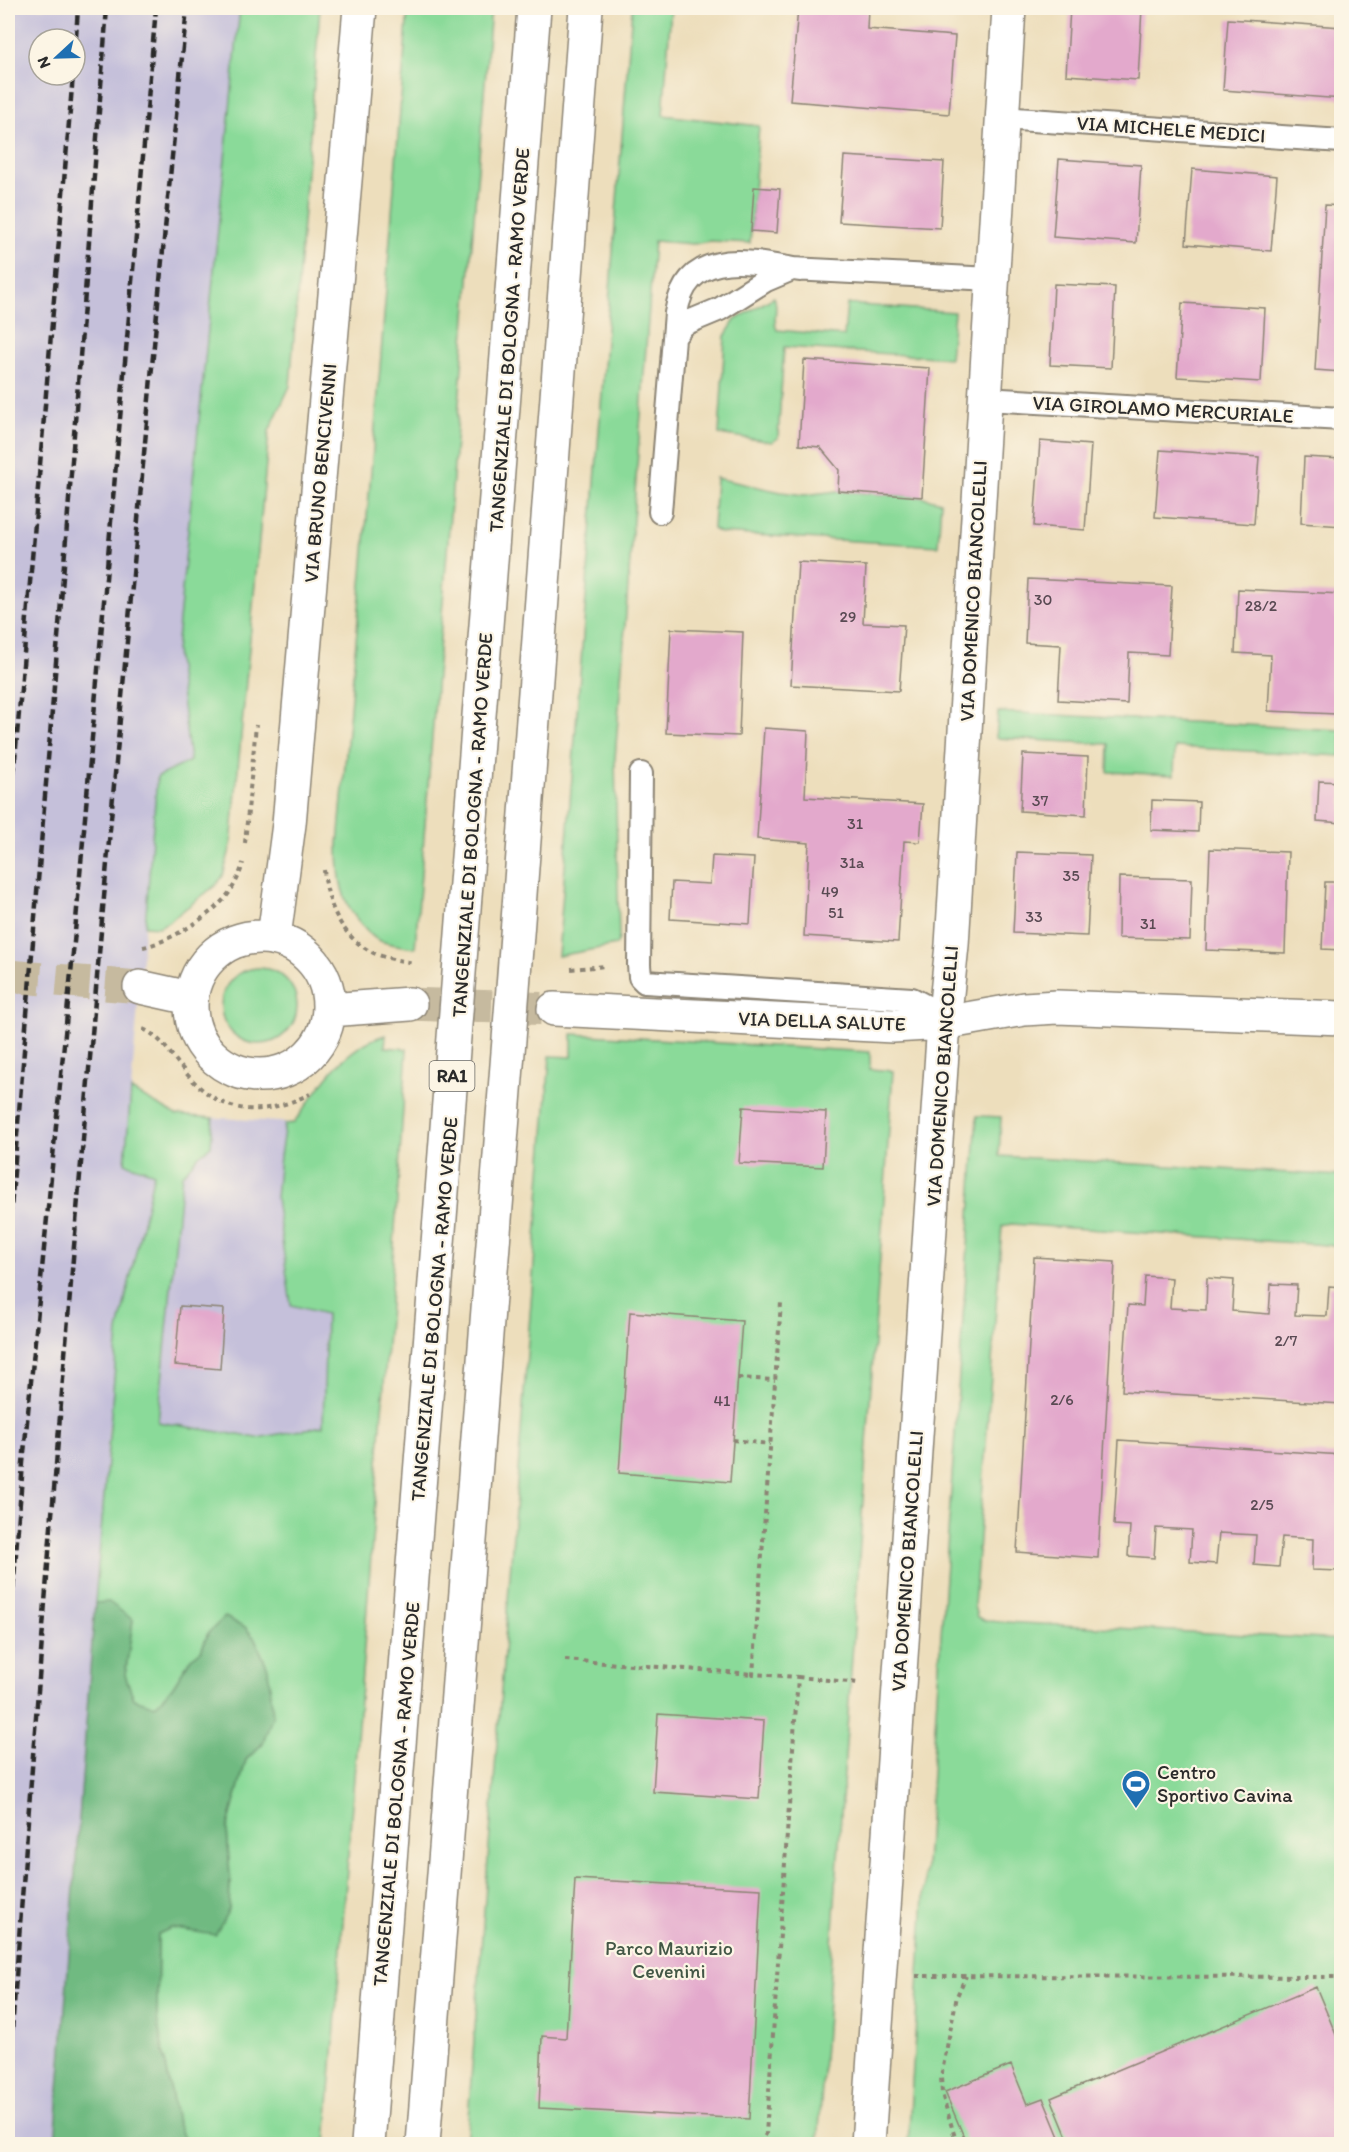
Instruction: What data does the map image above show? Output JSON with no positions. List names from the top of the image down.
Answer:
{
  "streets": {
    "main road": [
      "TANGENZIALE DI BOLOGNA - RAMO VERDE",
      "VIA BRUNO BENCIVENNI",
      "VIA DOMENICO BIANCOLELLI",
      "VIA DELLA SALUTE",
      "RA1"
    ],
    "lane": ["VIA MICHELE MEDICI", "VIA GIROLAMO MERCURIALE"]
  },
  "crossings": [
    ["VIA MICHELE MEDICI", "VIA DOMENICO BIANCOLELLI"],
    ["VIA GIROLAMO MERCURIALE", "VIA DOMENICO BIANCOLELLI"],
    ["VIA DOMENICO BIANCOLELLI", "VIA DELLA SALUTE"]
  ],
  "parks": ["Parco Maurizio Cevenini"],
  "places": {
    "sports": ["Centro Sportivo Cavina"]
  },
  "house_numbers": [
    "30",
    "28/2",
    "29",
    "37",
    "31",
    "31a",
    "35",
    "49",
    "51",
    "33",
    "31",
    "2/7",
    "2/6",
    "41",
    "2/5"
  ],
  "north": "left"
}
